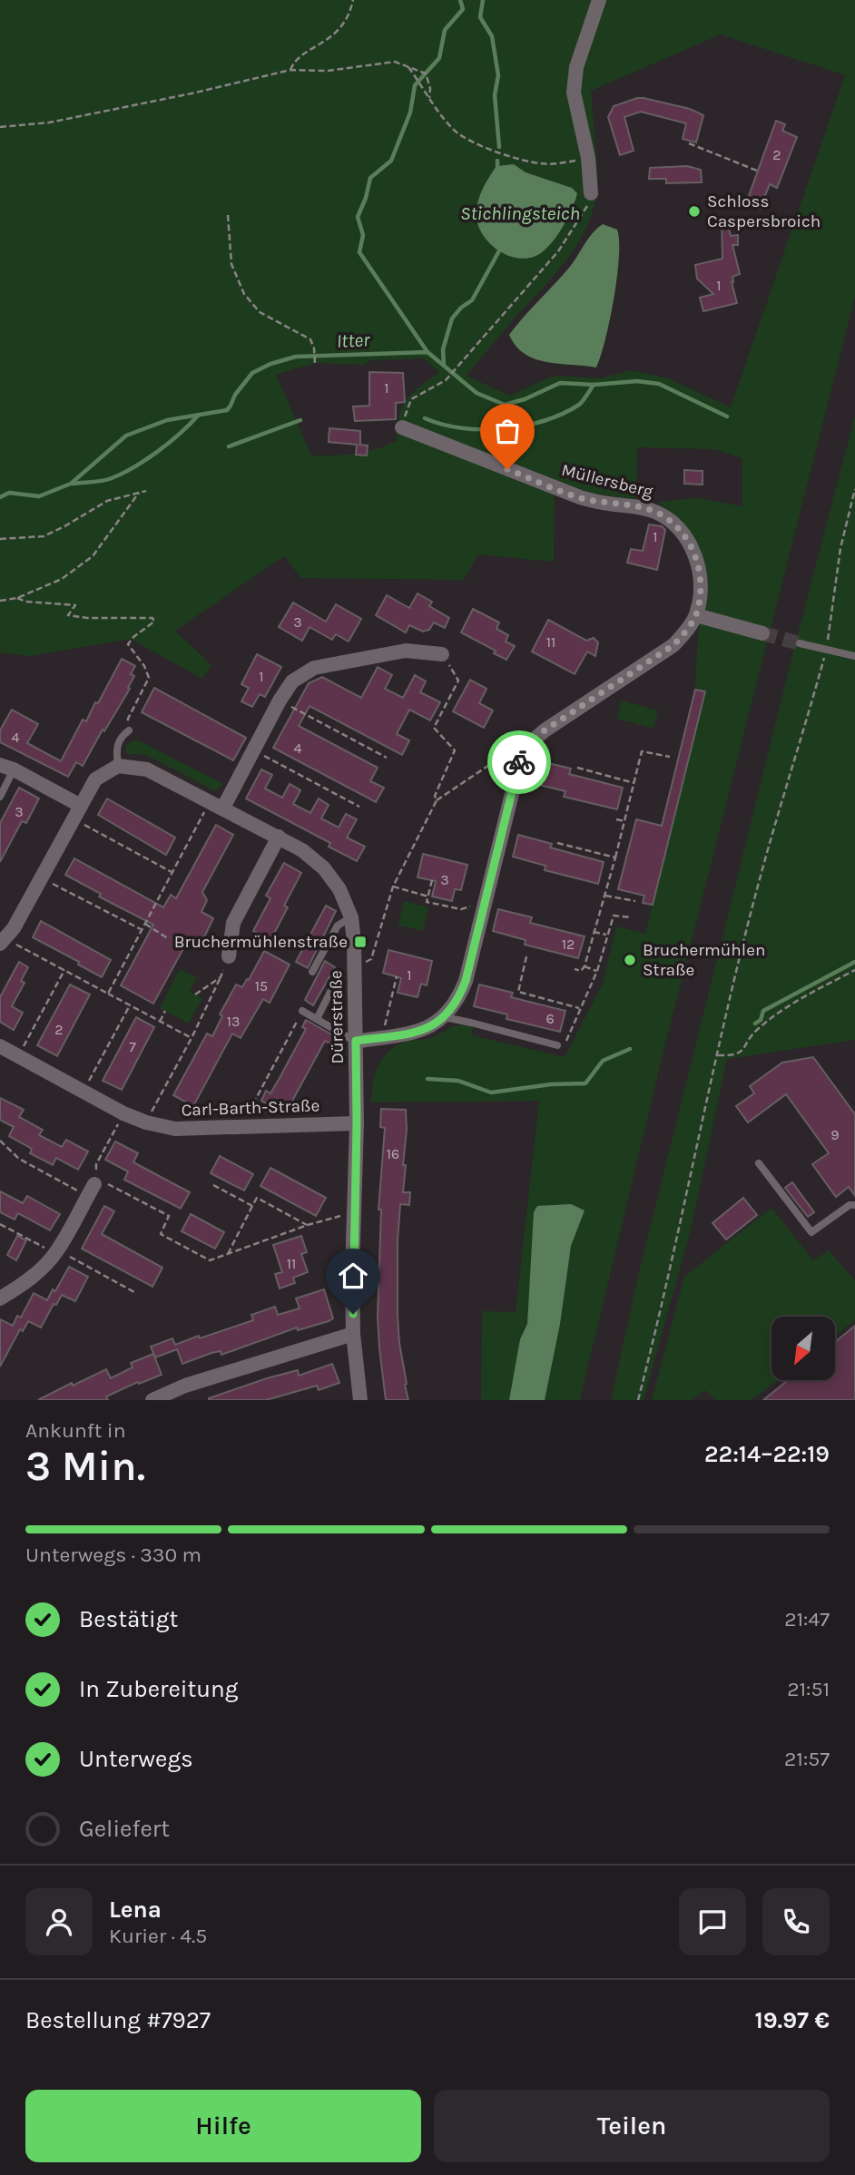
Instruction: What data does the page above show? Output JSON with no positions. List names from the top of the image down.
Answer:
{
  "streets": {
    "street": ["Müllersberg", "Dürerstraße", "Carl-Barth-Straße"]
  },
  "crossings": [
    ["Dürerstraße", "Carl-Barth-Straße"]
  ],
  "water": ["Stichlingsteich", "Itter"],
  "places": {
    "other": ["Schloss Caspersbroich", "Bruchermühlen Straße"],
    "transit": ["Bruchermühlenstraße"]
  },
  "house_numbers": [
    "2",
    "1",
    "1",
    "1",
    "3",
    "11",
    "1",
    "4",
    "4",
    "3",
    "3",
    "12",
    "1",
    "15",
    "6",
    "13",
    "2",
    "7",
    "9",
    "16",
    "11"
  ],
  "north": "bottom left",
  "page": {
    "heading": ["3 Min.", "Ankunft in", "22:14–22:19"],
    "panel": [
      "Lena",
      "Kurier · 4.5",
      "Bestellung #7927",
      "19.97 €"
    ],
    "bar": "Unterwegs · 330 m",
    "list": [
      ["Bestätigt", "21:47"],
      ["In Zubereitung", "21:51"],
      ["Unterwegs", "21:57"],
      "Geliefert"
    ],
    "buttons": ["Hilfe", "Teilen"]
  }
}
